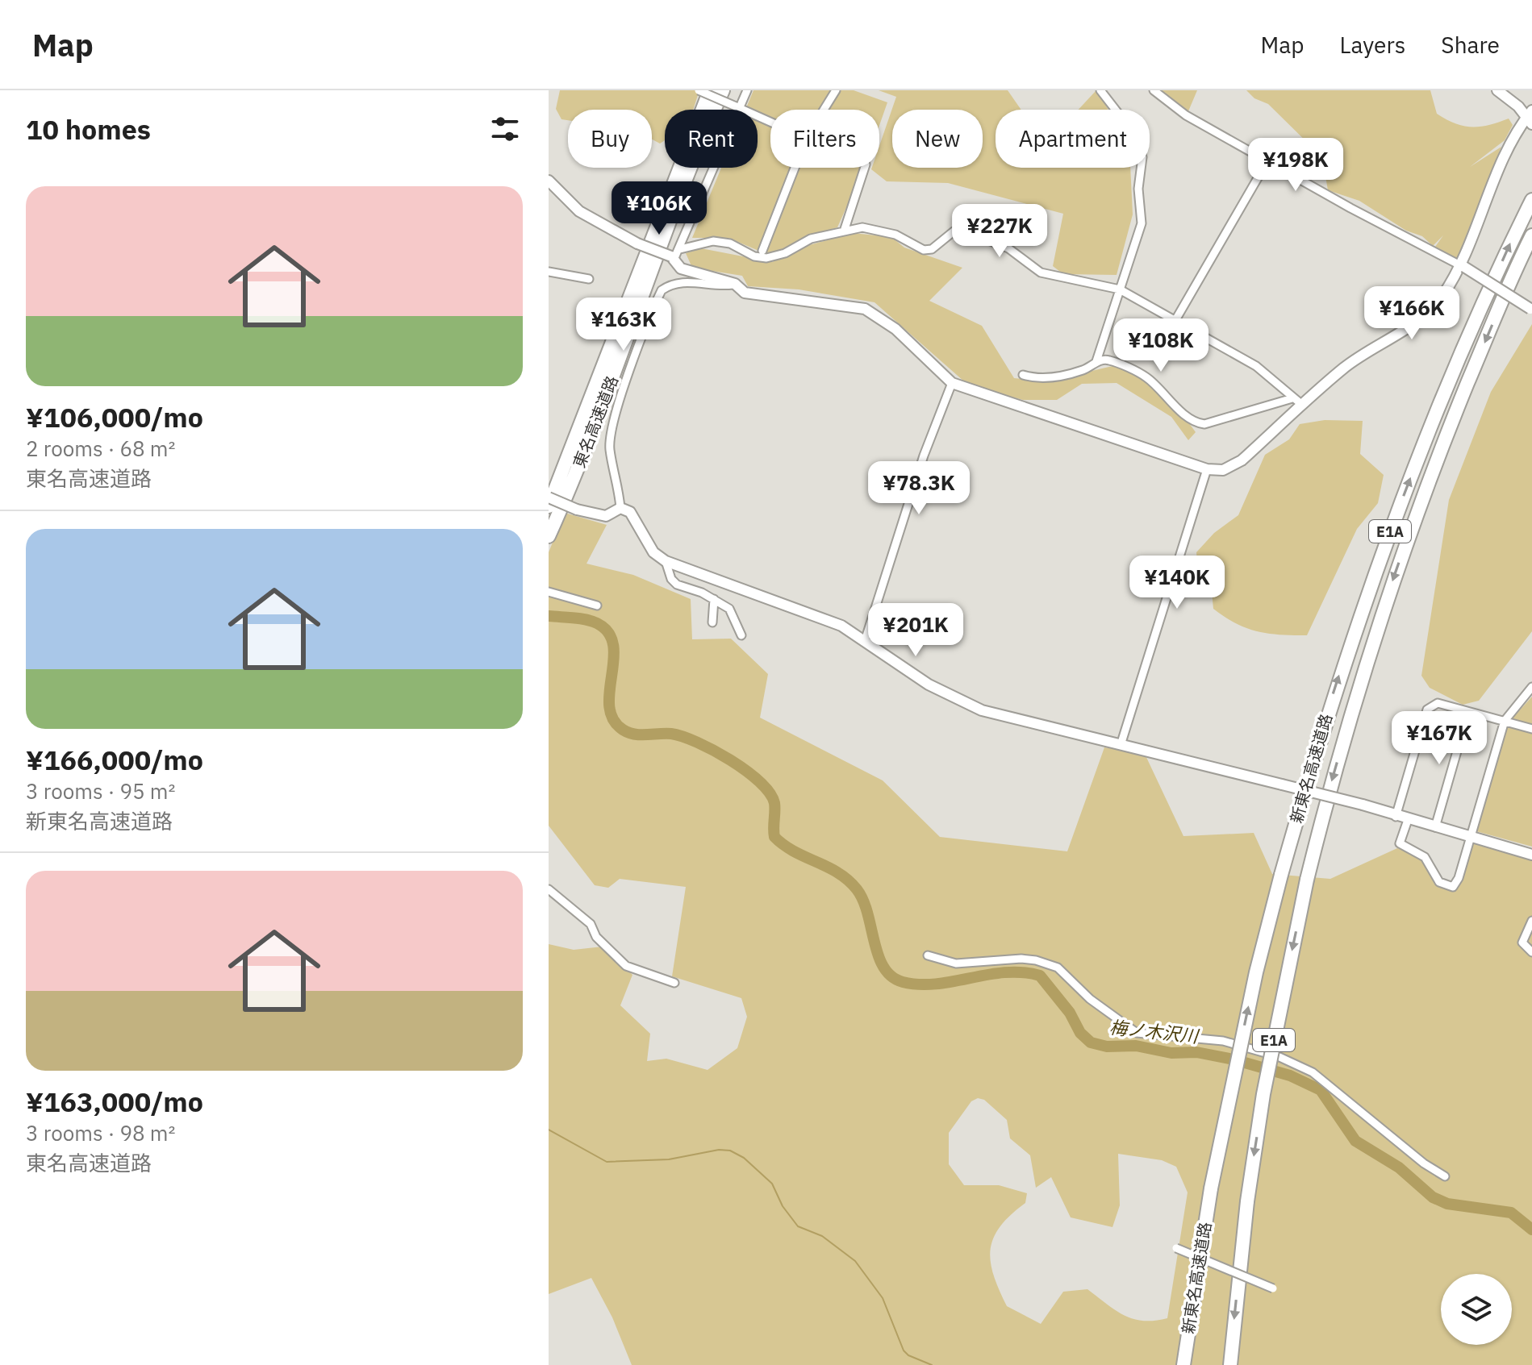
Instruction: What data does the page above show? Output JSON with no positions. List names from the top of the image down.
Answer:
{
  "streets": {
    "highway": ["東名高速道路", "E1A", "新東名高速道路"]
  },
  "water": ["梅ノ木沢川"],
  "page": {
    "header": "Map",
    "nav": ["Map", "Layers", "Share"],
    "heading": "10 homes",
    "chip": [
      "Buy",
      "Rent",
      "Filters",
      "New",
      "Apartment"
    ],
    "price": [
      "¥198K",
      "¥106K",
      "¥227K",
      "¥166K",
      "¥163K",
      "¥108K",
      "¥78.3K",
      "¥140K",
      "¥201K",
      "¥167K"
    ],
    "list": [
      {
        "name": "¥106,000/mo",
        "note": "2 rooms · 68 m² · 東名高速道路"
      },
      {
        "name": "¥166,000/mo",
        "note": "3 rooms · 95 m² · 新東名高速道路"
      },
      {
        "name": "¥163,000/mo",
        "note": "3 rooms · 98 m² · 東名高速道路"
      }
    ]
  }
}
